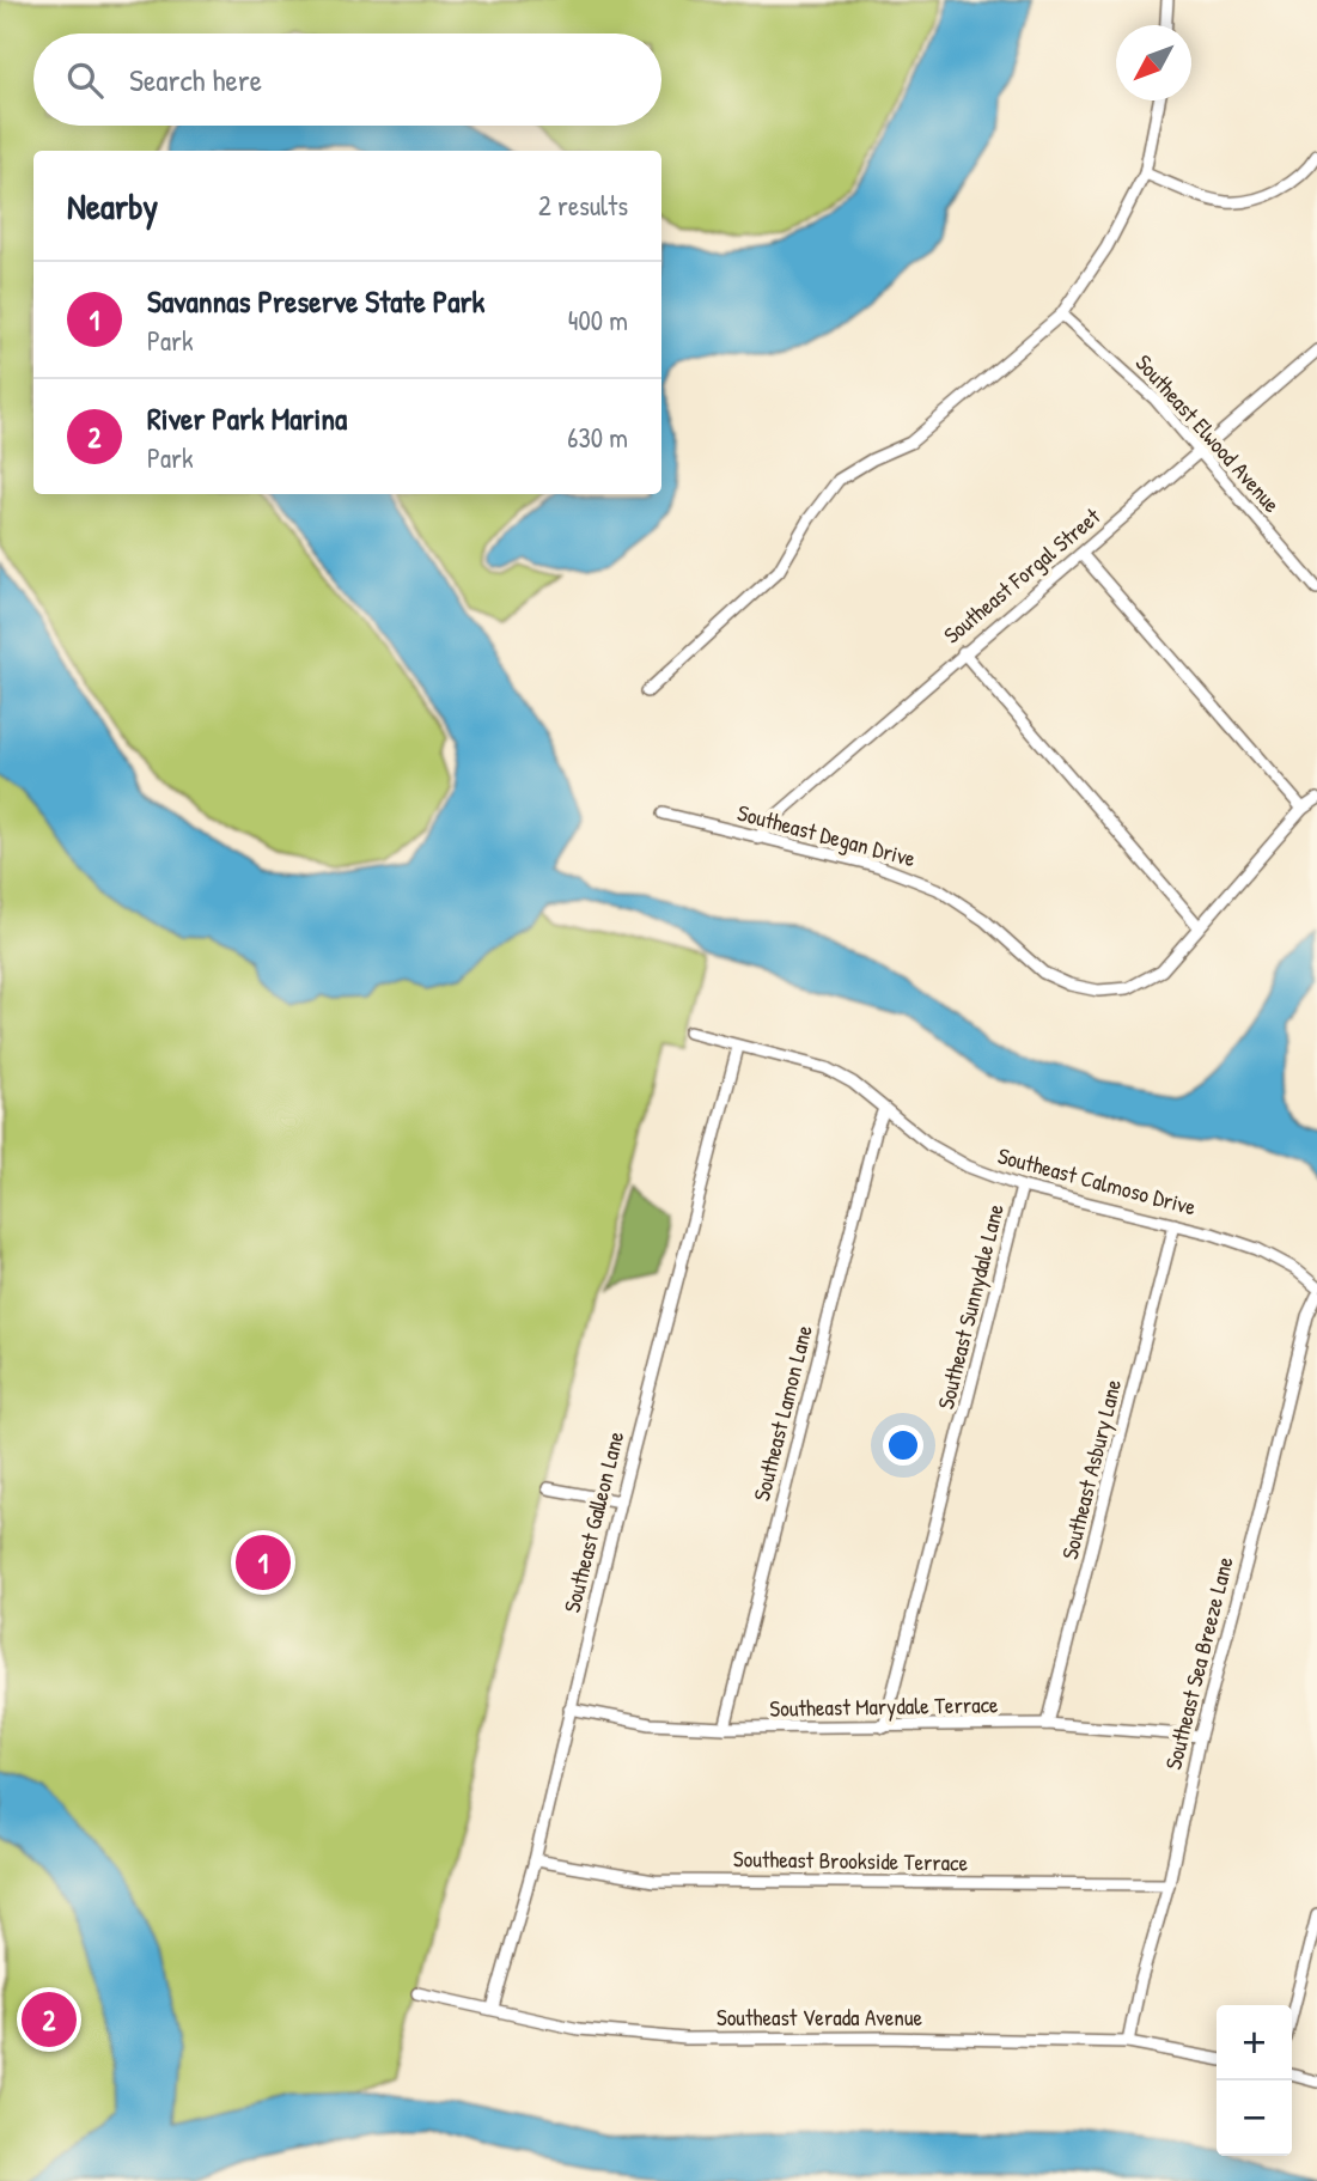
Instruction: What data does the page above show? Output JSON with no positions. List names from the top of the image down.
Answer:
{
  "streets": {
    "street": [
      "Southeast Elwood Avenue",
      "Southeast Forgal Street",
      "Southeast Degan Drive",
      "Southeast Calmoso Drive",
      "Southeast Sunnydale Lane",
      "Southeast Lamon Lane",
      "Southeast Asbury Lane",
      "Southeast Galleon Lane",
      "Southeast Sea Breeze Lane",
      "Southeast Marydale Terrace",
      "Southeast Brookside Terrace",
      "Southeast Verada Avenue"
    ]
  },
  "crossings": [
    ["Southeast Elwood Avenue", "Southeast Forgal Street"],
    ["Southeast Forgal Street", "Southeast Degan Drive"],
    ["Southeast Calmoso Drive", "Southeast Sunnydale Lane"],
    ["Southeast Calmoso Drive", "Southeast Lamon Lane"],
    ["Southeast Calmoso Drive", "Southeast Asbury Lane"],
    ["Southeast Calmoso Drive", "Southeast Galleon Lane"],
    ["Southeast Sunnydale Lane", "Southeast Marydale Terrace"],
    ["Southeast Lamon Lane", "Southeast Marydale Terrace"],
    ["Southeast Asbury Lane", "Southeast Marydale Terrace"],
    ["Southeast Galleon Lane", "Southeast Marydale Terrace"],
    ["Southeast Galleon Lane", "Southeast Brookside Terrace"],
    ["Southeast Galleon Lane", "Southeast Verada Avenue"],
    ["Southeast Sea Breeze Lane", "Southeast Marydale Terrace"],
    ["Southeast Sea Breeze Lane", "Southeast Brookside Terrace"],
    ["Southeast Sea Breeze Lane", "Southeast Verada Avenue"]
  ],
  "north": "bottom left",
  "page": {
    "search": "Search here",
    "heading": ["Nearby", "2 results"],
    "list": [
      {
        "mark": "1",
        "name": "Savannas Preserve State Park",
        "note": "Park",
        "value": "400 m"
      },
      {
        "mark": "2",
        "name": "River Park Marina",
        "note": "Park",
        "value": "630 m"
      }
    ],
    "pins": ["1", "2"],
    "map_buttons": ["+", "−"]
  }
}
